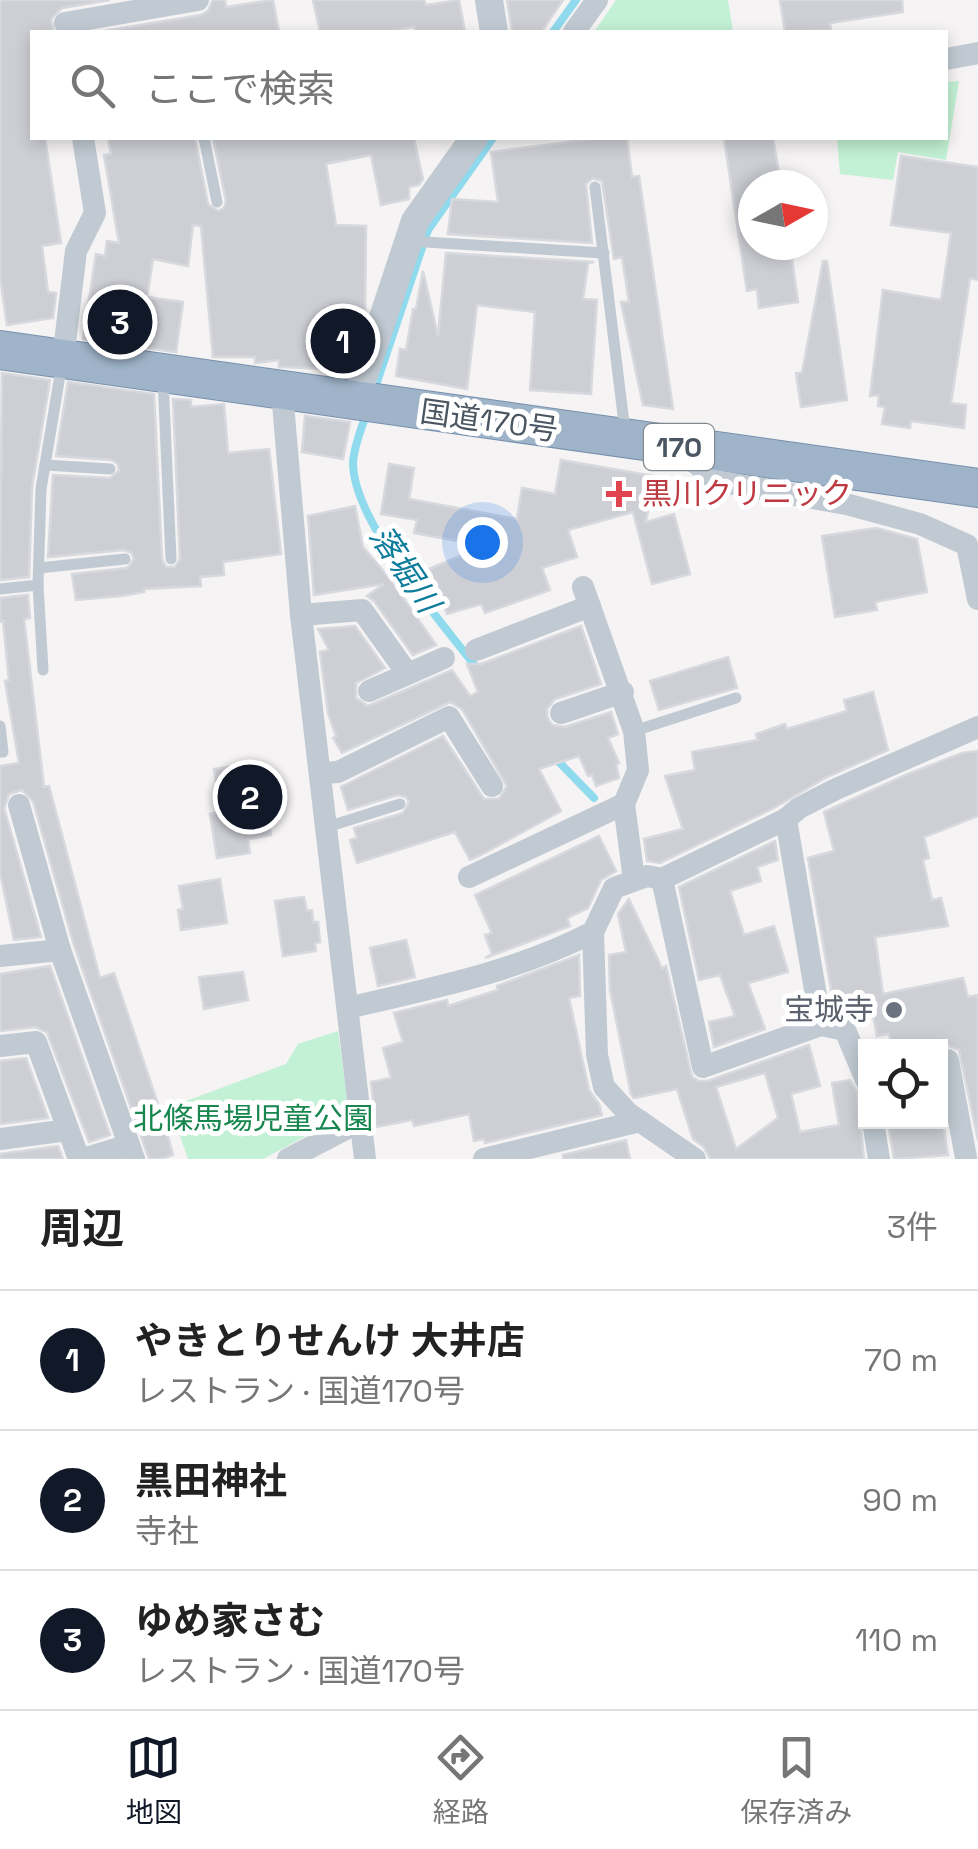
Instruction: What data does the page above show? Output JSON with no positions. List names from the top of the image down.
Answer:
{
  "streets": {
    "highway": ["国道170号", "170"]
  },
  "water": ["落堀川"],
  "parks": ["北條馬場児童公園"],
  "places": {
    "health": ["黒川クリニック"],
    "other": ["宝城寺"]
  },
  "north": "right",
  "page": {
    "search": "ここで検索",
    "pins": ["3", "1", "2"],
    "heading": ["周辺", "3件"],
    "list": [
      {
        "mark": "1",
        "name": "やきとりせんけ 大井店",
        "note": "レストラン · 国道170号",
        "value": "70 m"
      },
      {
        "mark": "2",
        "name": "黒田神社",
        "note": "寺社",
        "value": "90 m"
      },
      {
        "mark": "3",
        "name": "ゆめ家さむ",
        "note": "レストラン · 国道170号",
        "value": "110 m"
      }
    ],
    "nav": ["地図", "経路", "保存済み"]
  }
}
